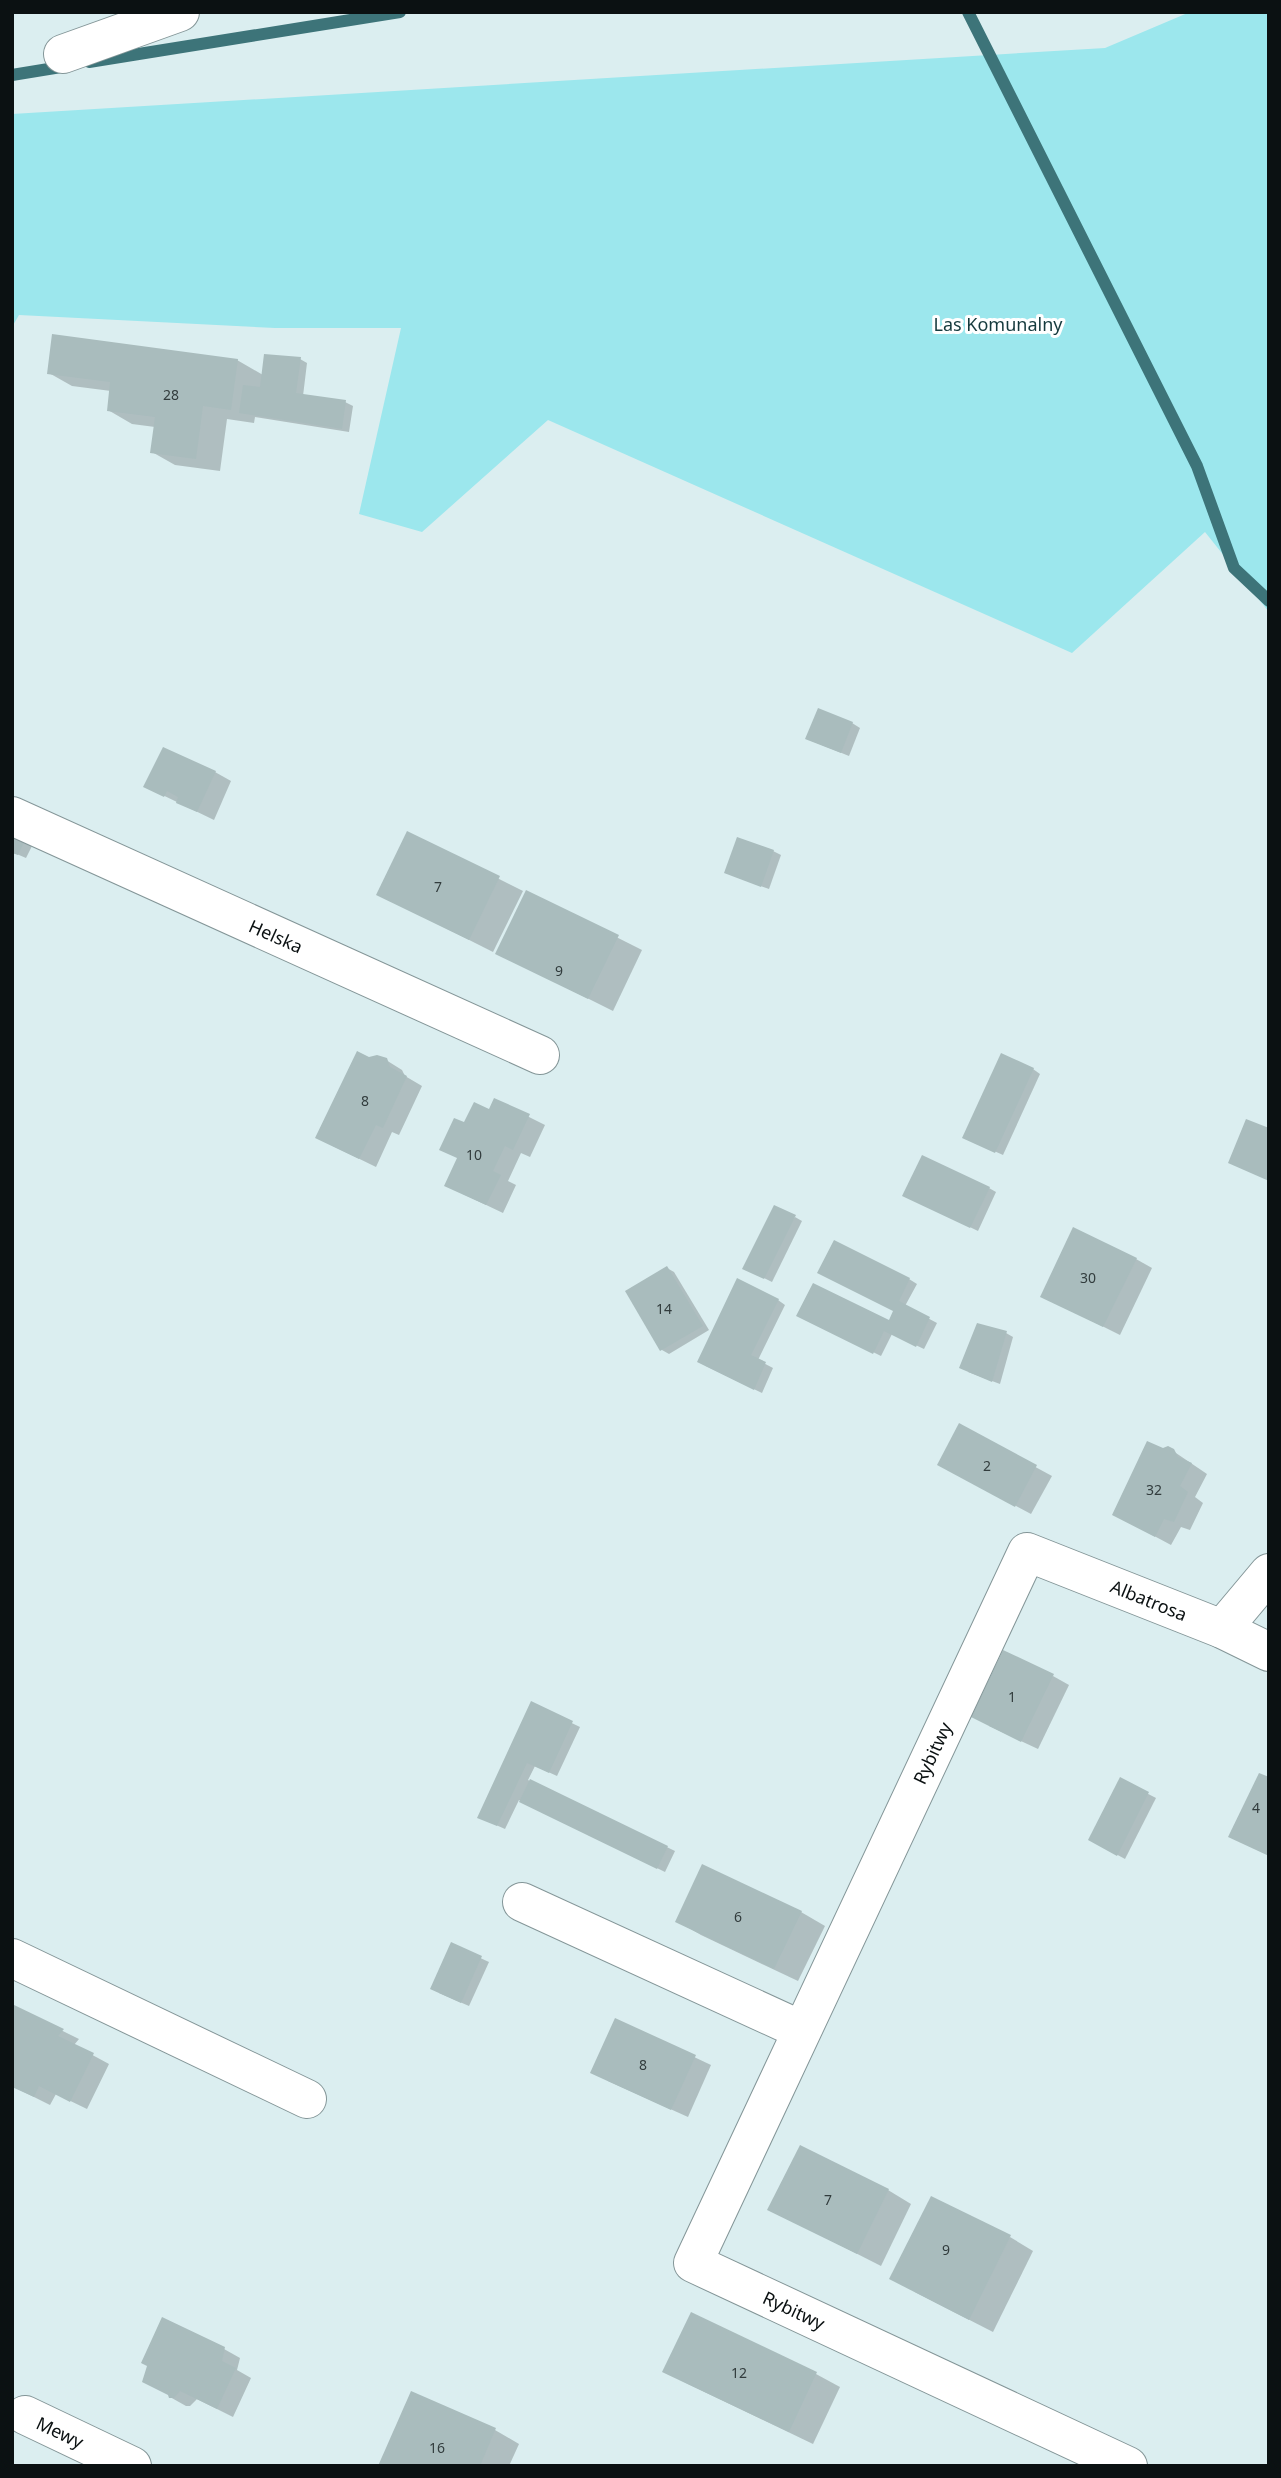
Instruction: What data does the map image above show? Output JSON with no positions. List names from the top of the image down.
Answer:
{
  "streets": {
    "street": [
      "Helska",
      "Albatrosa",
      "Rybitwy",
      "Mewy"
    ]
  },
  "crossings": [
    ["Albatrosa", "Rybitwy"]
  ],
  "parks": ["Las Komunalny"],
  "house_numbers": [
    "28",
    "7",
    "9",
    "8",
    "10",
    "30",
    "14",
    "2",
    "32",
    "1",
    "4",
    "6",
    "8",
    "7",
    "9",
    "12",
    "16"
  ]
}
